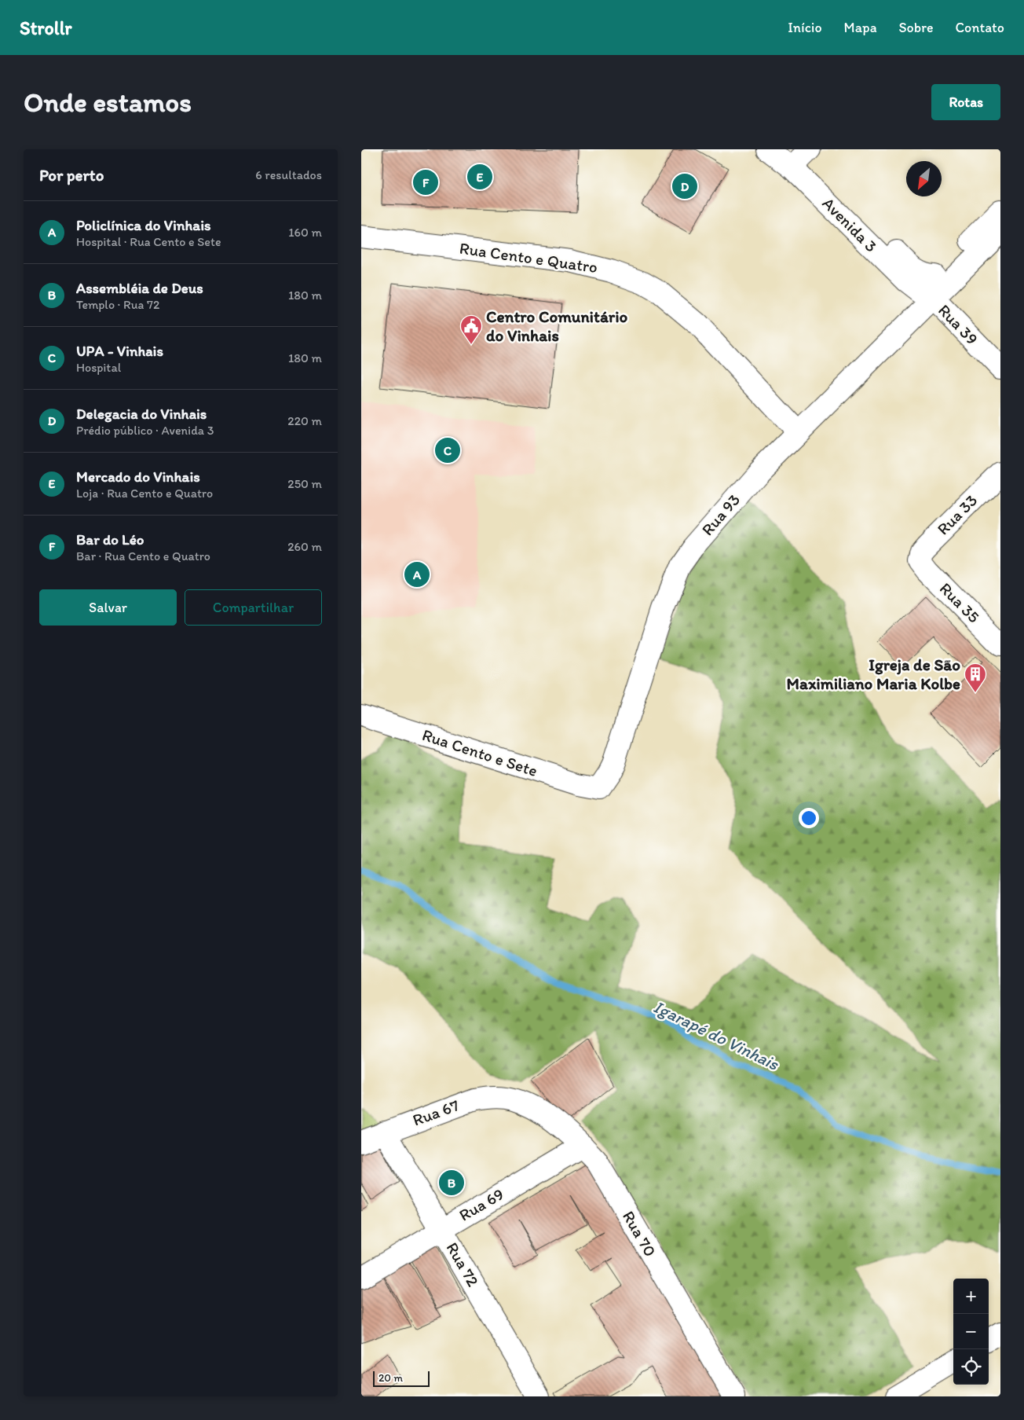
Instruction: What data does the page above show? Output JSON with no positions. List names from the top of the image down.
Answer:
{
  "streets": {
    "street": [
      "Avenida 3",
      "Rua Cento e Quatro",
      "Rua 39",
      "Rua 93",
      "Rua 33",
      "Rua 35",
      "Rua Cento e Sete",
      "Rua 67",
      "Rua 69",
      "Rua 70",
      "Rua 72"
    ]
  },
  "crossings": [
    ["Avenida 3", "Rua 39"],
    ["Avenida 3", "Rua 93"],
    ["Rua Cento e Quatro", "Rua 93"],
    ["Rua 39", "Rua 93"],
    ["Rua 93", "Rua Cento e Sete"],
    ["Rua 33", "Rua 35"],
    ["Rua 67", "Rua 70"],
    ["Rua 67", "Rua 72"],
    ["Rua 69", "Rua 70"],
    ["Rua 69", "Rua 72"]
  ],
  "water": ["Igarapé do Vinhais"],
  "places": {
    "public building": ["Centro Comunitário do Vinhais"],
    "building": ["Igreja de São Maximiliano Maria Kolbe"]
  },
  "scale_bar": "20 m",
  "north": "bottom left",
  "page": {
    "header": "Strollr",
    "nav": [
      "Início",
      "Mapa",
      "Sobre",
      "Contato"
    ],
    "buttons": [
      "Rotas",
      ["Salvar", "Compartilhar"]
    ],
    "title": "Onde estamos",
    "heading": ["Por perto", "6 resultados"],
    "pins": [
      "E",
      "F",
      "D",
      "C",
      "A",
      "B"
    ],
    "list": [
      {
        "mark": "A",
        "name": "Policlínica do Vinhais",
        "note": "Hospital · Rua Cento e Sete",
        "value": "160 m"
      },
      {
        "mark": "B",
        "name": "Assembléia de Deus",
        "note": "Templo · Rua 72",
        "value": "180 m"
      },
      {
        "mark": "C",
        "name": "UPA - Vinhais",
        "note": "Hospital",
        "value": "180 m"
      },
      {
        "mark": "D",
        "name": "Delegacia do Vinhais",
        "note": "Prédio público · Avenida 3",
        "value": "220 m"
      },
      {
        "mark": "E",
        "name": "Mercado do Vinhais",
        "note": "Loja · Rua Cento e Quatro",
        "value": "250 m"
      },
      {
        "mark": "F",
        "name": "Bar do Léo",
        "note": "Bar · Rua Cento e Quatro",
        "value": "260 m"
      }
    ],
    "map_buttons": ["+", "−"],
    "scale": "20 m"
  }
}
